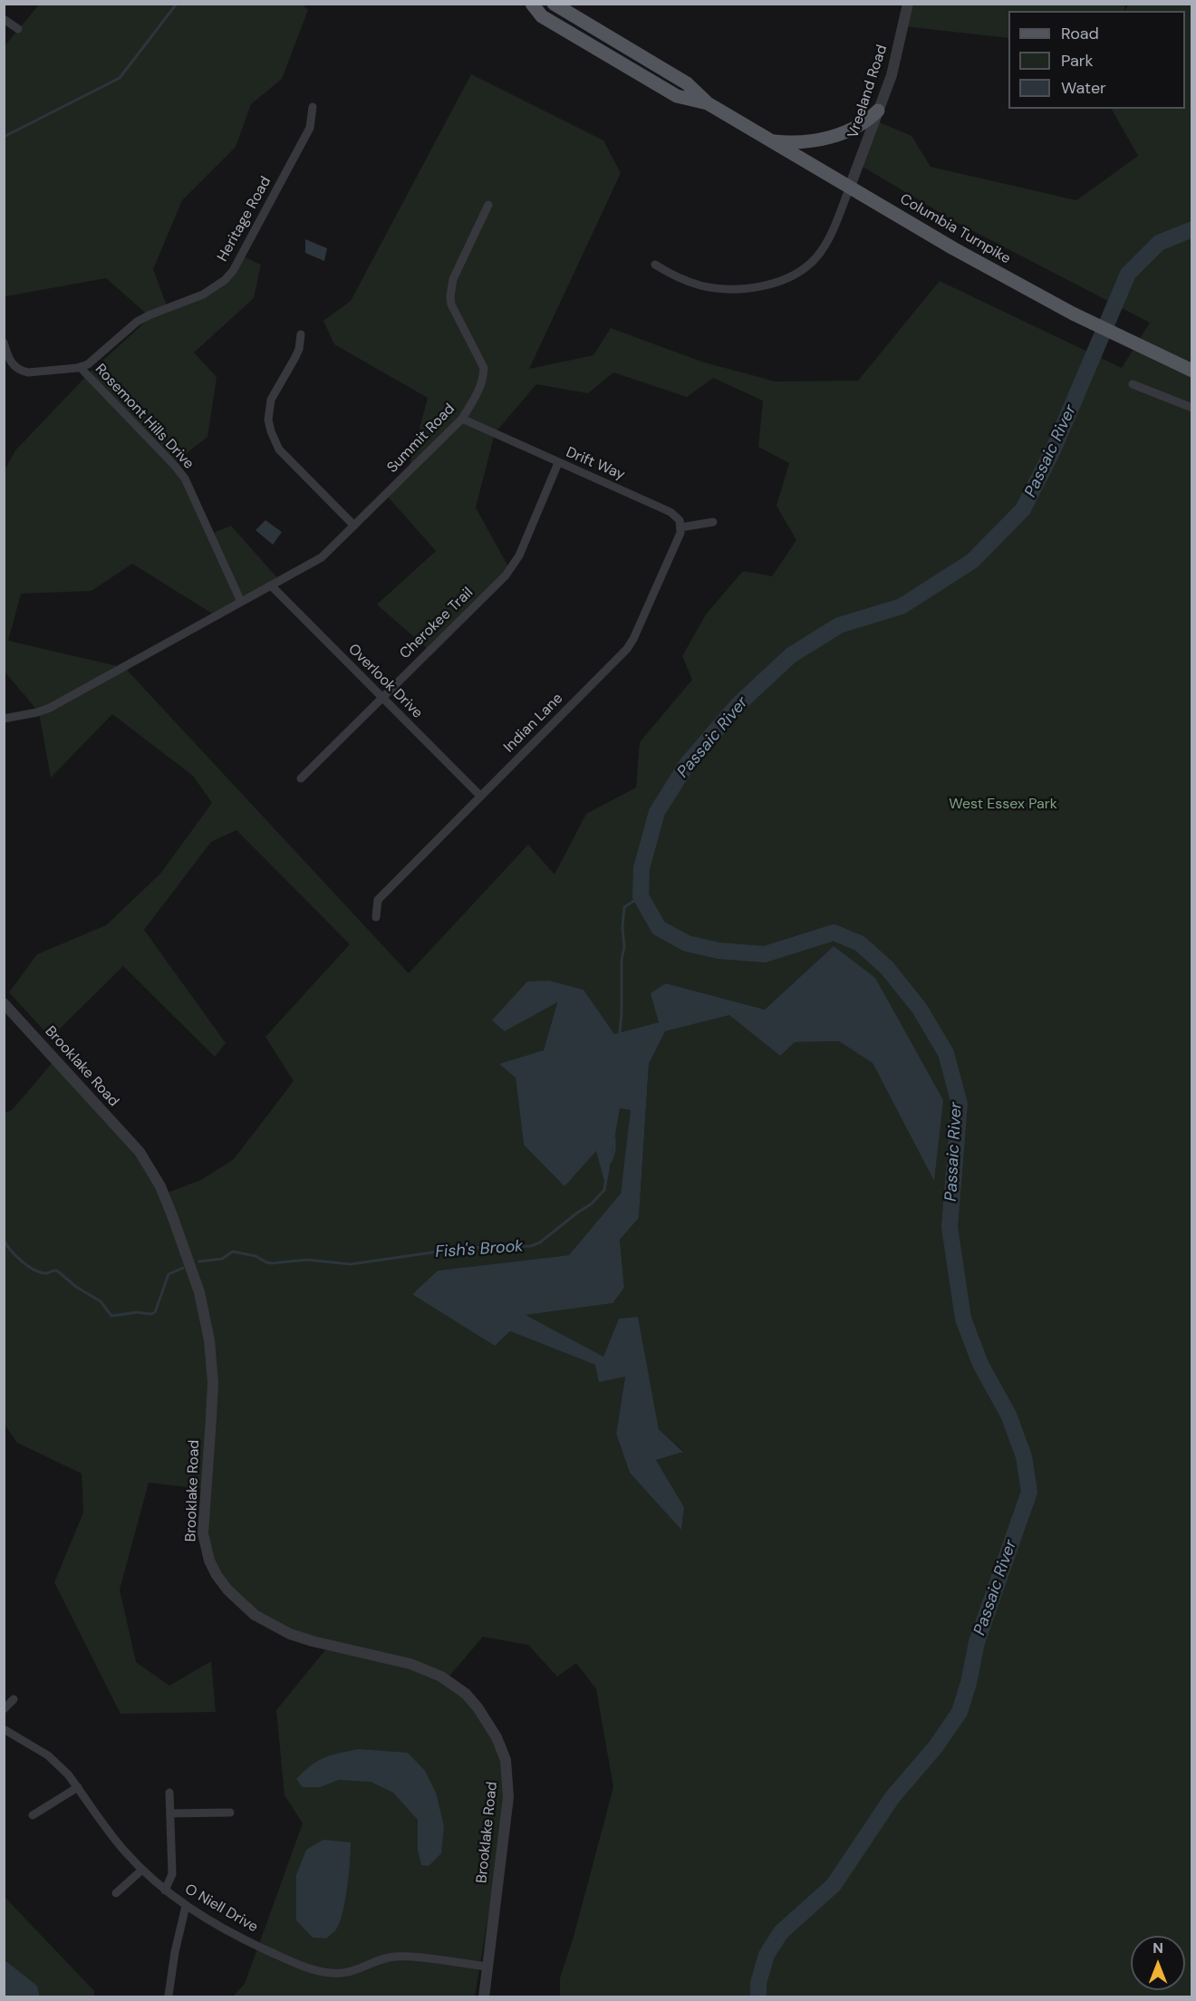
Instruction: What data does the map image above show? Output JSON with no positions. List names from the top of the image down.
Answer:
{
  "streets": {
    "main road": ["Columbia Turnpike"],
    "street": [
      "Vreeland Road",
      "Heritage Road",
      "Rosemont Hills Drive",
      "Summit Road",
      "Drift Way",
      "Cherokee Trail",
      "Overlook Drive",
      "Indian Lane",
      "Brooklake Road",
      "O Niell Drive"
    ]
  },
  "crossings": [
    ["Vreeland Road", "Columbia Turnpike"],
    ["Heritage Road", "Rosemont Hills Drive"],
    ["Summit Road", "Drift Way"],
    ["Summit Road", "Overlook Drive"],
    ["Drift Way", "Cherokee Trail"],
    ["Drift Way", "Indian Lane"],
    ["Cherokee Trail", "Overlook Drive"],
    ["Overlook Drive", "Indian Lane"],
    ["Brooklake Road", "O Niell Drive"]
  ],
  "water": ["Passaic River", "Fish's Brook"],
  "parks": ["West Essex Park"],
  "legend": ["Road", "Park", "Water"],
  "north": "top"
}
